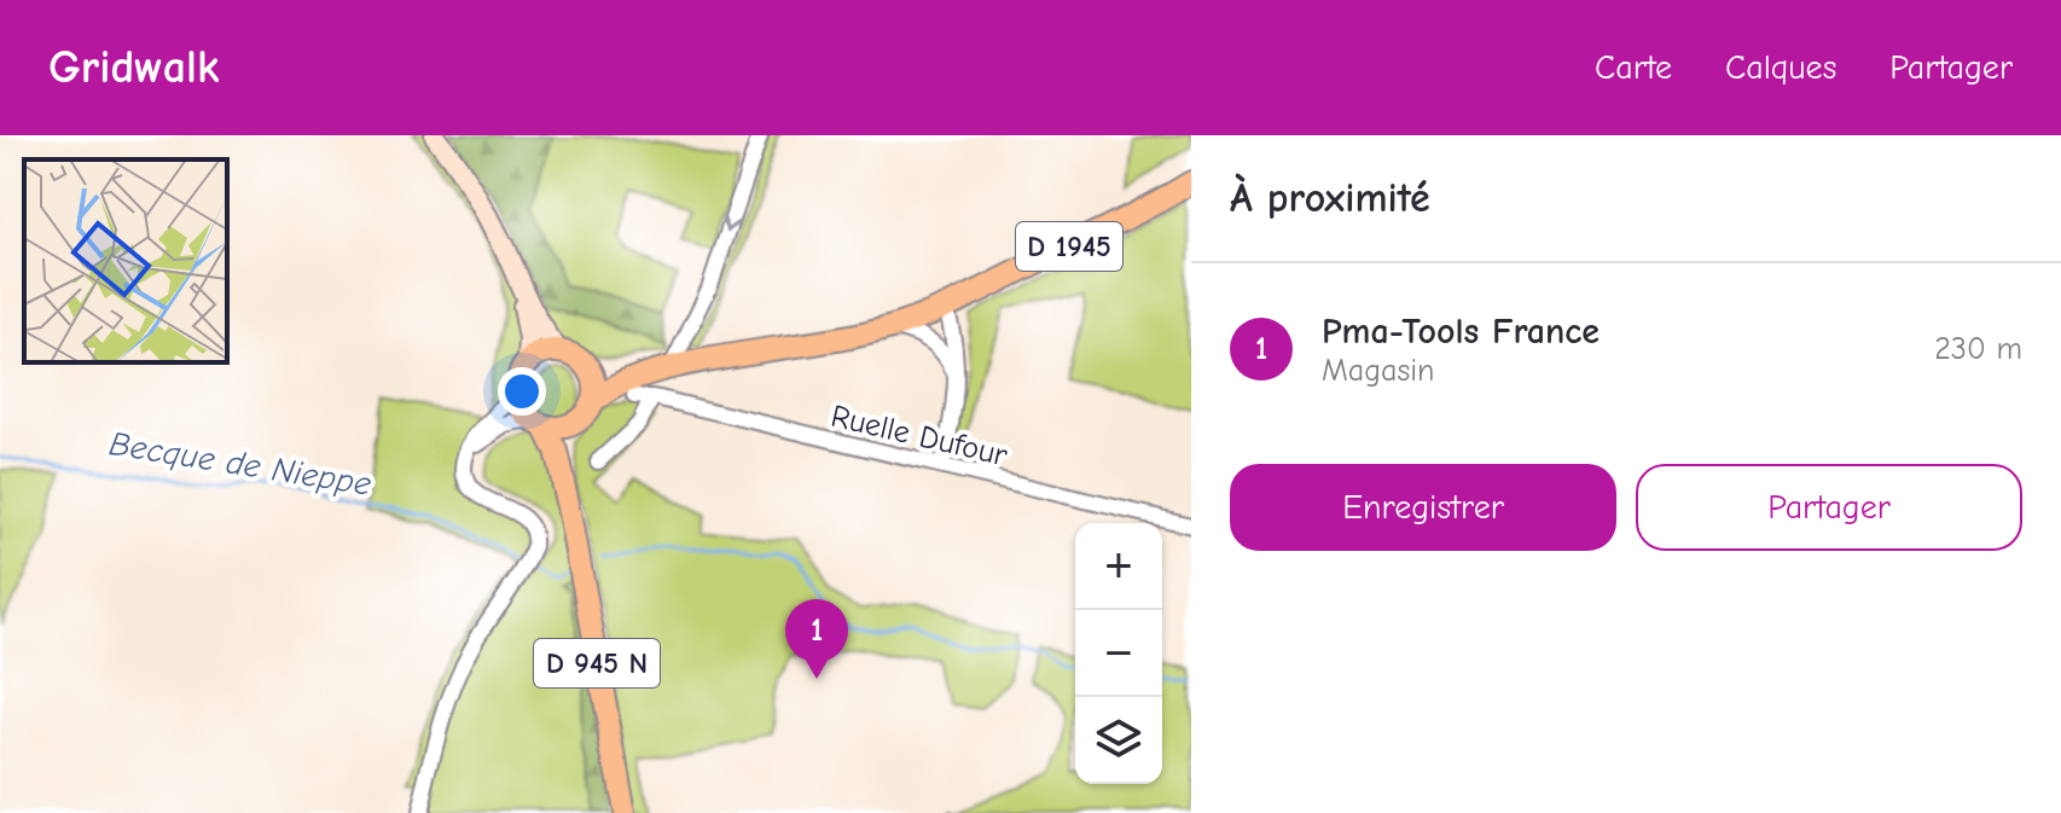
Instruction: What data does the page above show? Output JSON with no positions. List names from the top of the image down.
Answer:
{
  "streets": {
    "main road": ["D 1945", "D 945 N"],
    "street": ["Ruelle Dufour"]
  },
  "crossings": [
    ["D 1945", "D 945 N"]
  ],
  "water": ["Becque de Nieppe"],
  "page": {
    "header": "Gridwalk",
    "nav": ["Carte", "Calques", "Partager"],
    "heading": "À proximité",
    "list": [
      {
        "mark": "1",
        "name": "Pma-Tools France",
        "note": "Magasin",
        "value": "230 m"
      }
    ],
    "buttons": ["Enregistrer", "Partager"],
    "map_buttons": ["+", "−"],
    "pins": "1"
  }
}
